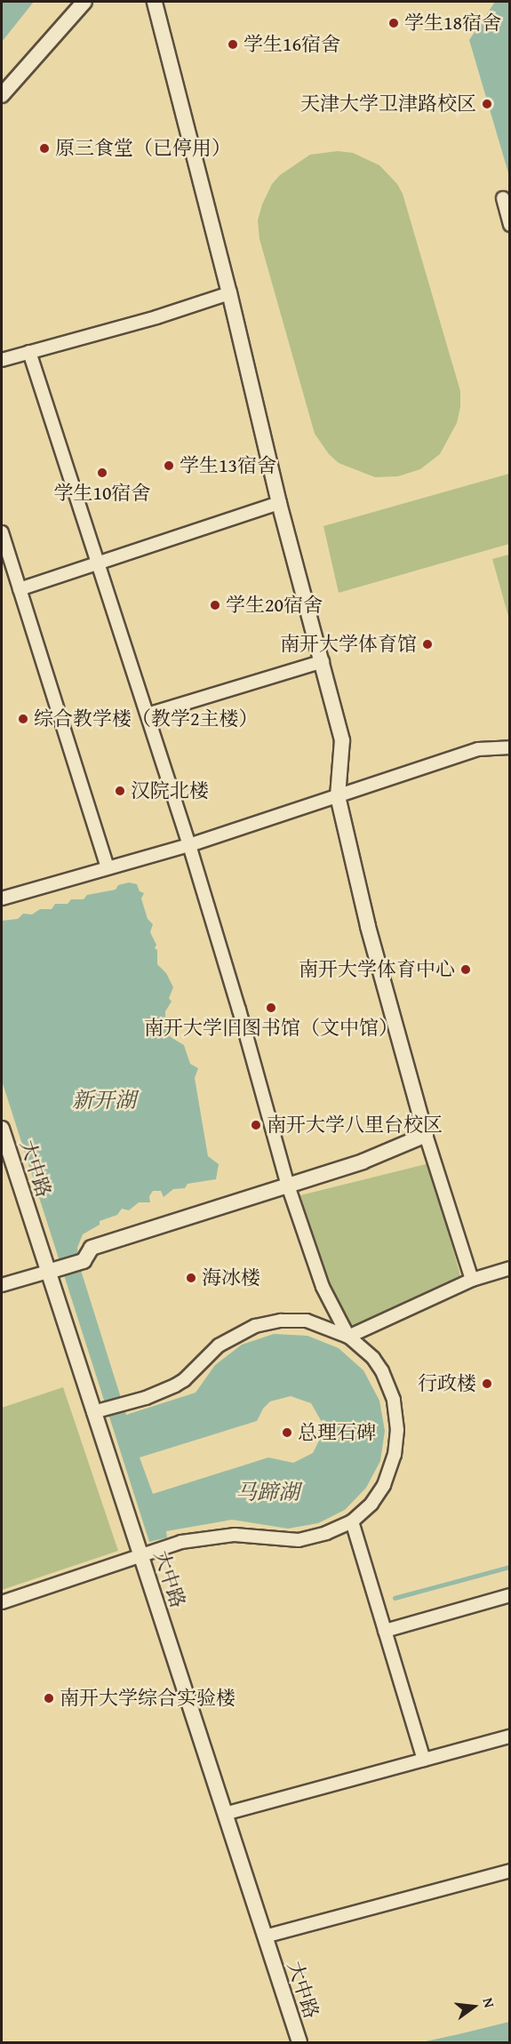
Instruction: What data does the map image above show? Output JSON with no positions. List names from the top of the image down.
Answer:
{
  "streets": {
    "street": ["大中路"]
  },
  "water": ["新开湖", "马蹄湖"],
  "places": [
    "学生18宿舍",
    "学生16宿舍",
    "天津大学卫津路校区",
    "原三食堂（已停用）",
    "学生13宿舍",
    "学生10宿舍",
    "学生20宿舍",
    "南开大学体育馆",
    "综合教学楼（教学2主楼）",
    "汉院北楼",
    "南开大学体育中心",
    "南开大学旧图书馆（文中馆）",
    "南开大学八里台校区",
    "海冰楼",
    "行政楼",
    "总理石碑",
    "南开大学综合实验楼"
  ],
  "north": "right"
}
